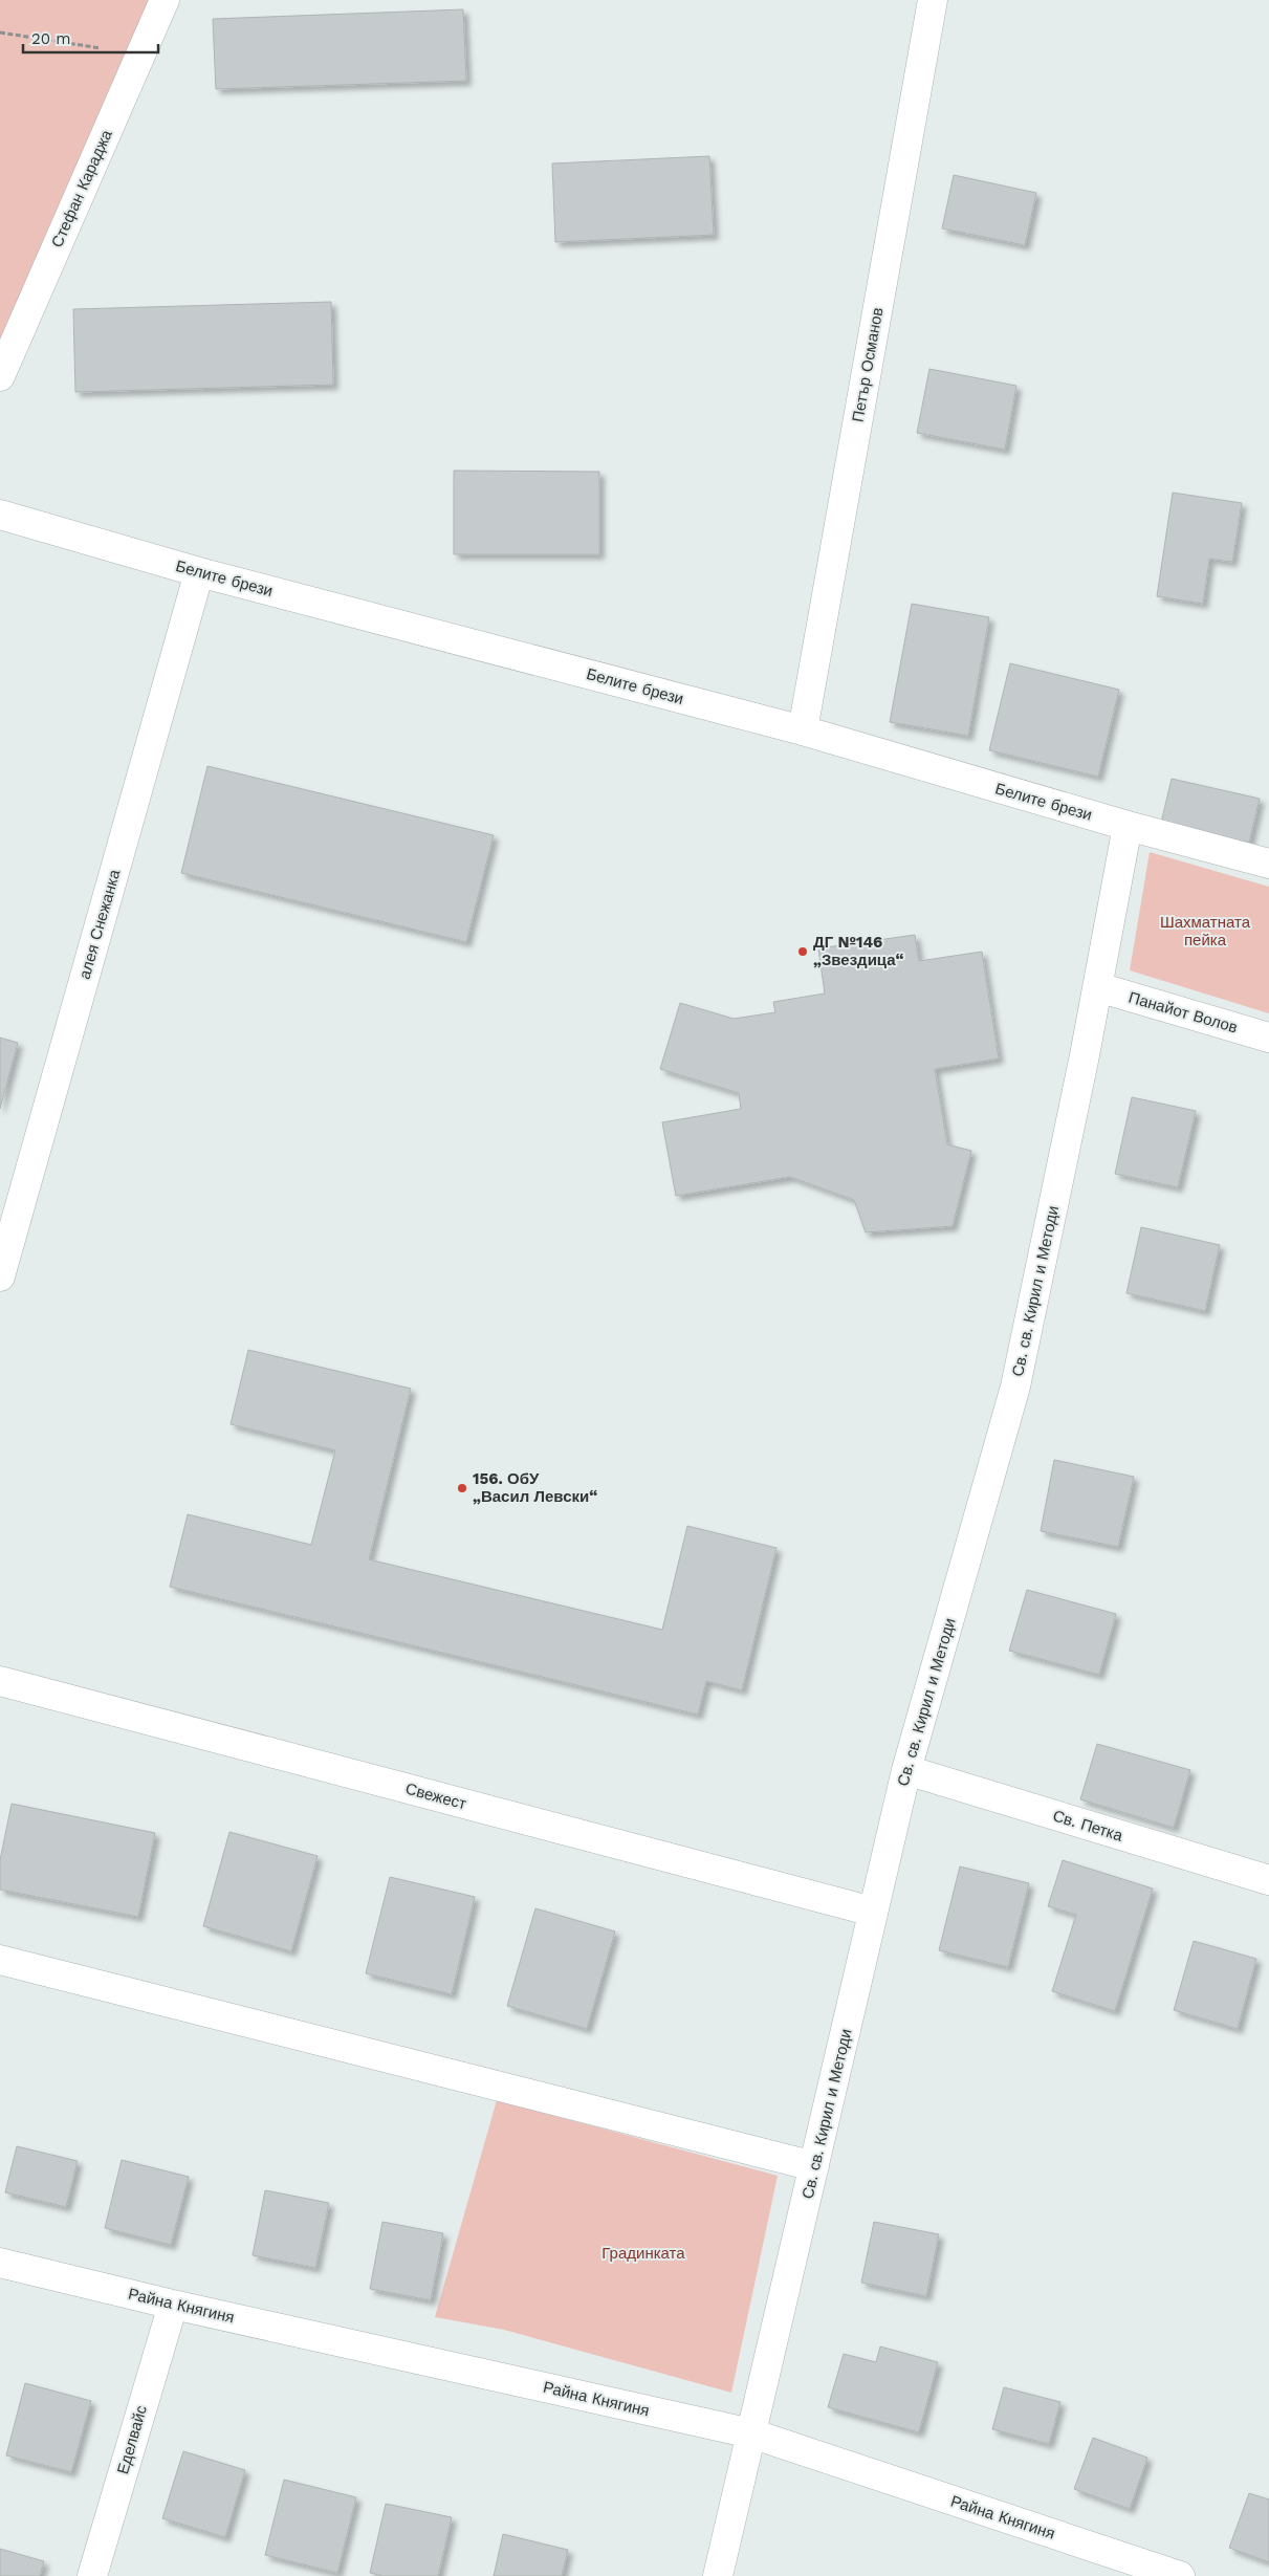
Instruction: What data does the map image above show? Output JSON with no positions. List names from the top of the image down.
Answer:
{
  "streets": {
    "street": [
      "Стефан Караджа",
      "Петър Османов",
      "Белите брези",
      "алея Снежанка",
      "Панайот Волов",
      "Св. св. Кирил и Методи",
      "Свежест",
      "Св. Петка",
      "Райна Княгиня",
      "Еделвайс"
    ]
  },
  "crossings": [
    ["Петър Османов", "Белите брези"],
    ["Белите брези", "алея Снежанка"],
    ["Белите брези", "Св. св. Кирил и Методи"],
    ["Панайот Волов", "Св. св. Кирил и Методи"],
    ["Св. св. Кирил и Методи", "Свежест"],
    ["Св. св. Кирил и Методи", "Св. Петка"],
    ["Св. св. Кирил и Методи", "Райна Княгиня"],
    ["Райна Княгиня", "Еделвайс"]
  ],
  "parks": ["Шахматната пейка", "Градинката"],
  "places": ["ДГ №146 „Звездица“", "156. ОбУ „Васил Левски“"],
  "scale_bar": "20 m"
}
